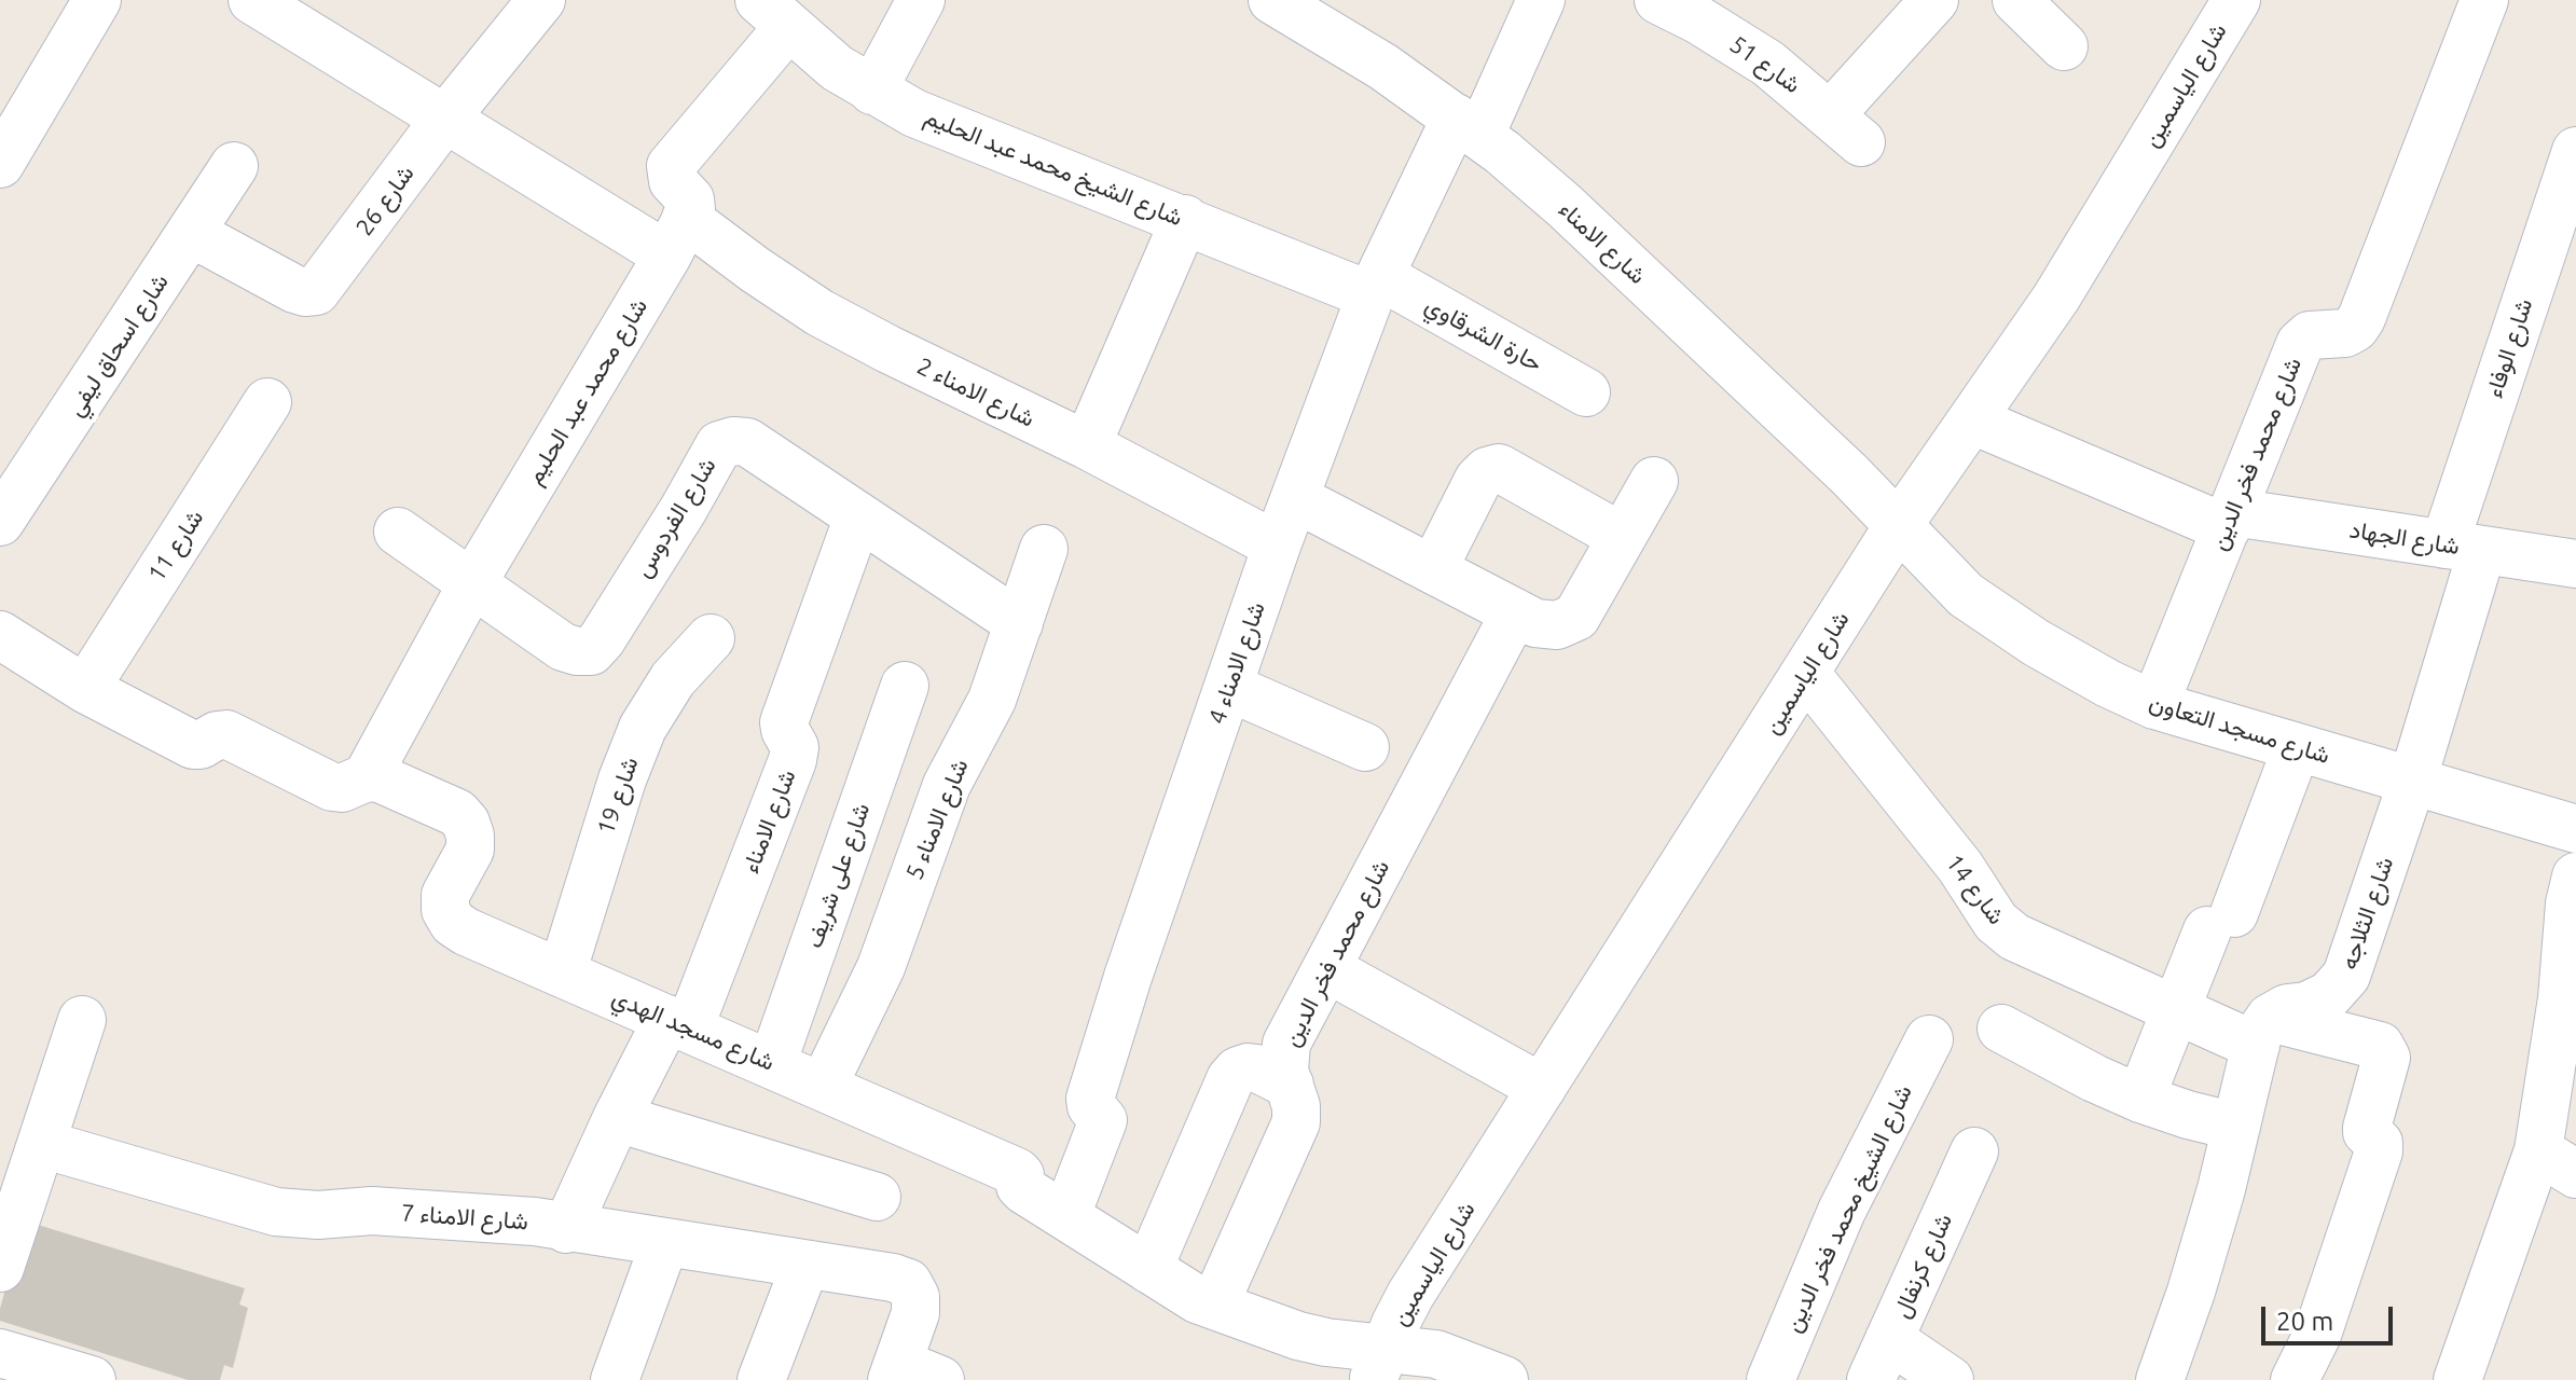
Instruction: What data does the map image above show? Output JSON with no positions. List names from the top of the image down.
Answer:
{
  "streets": {
    "street": [
      "شارع 51",
      "شارع الياسمين",
      "شارع الشيخ محمد عبد الحليم",
      "شارع 26",
      "شارع الامناء",
      "حارة الشرقاوي",
      "شارع اسحاق ليفي",
      "شارع الوفاء",
      "شارع محمد عبد الحليم",
      "شارع الامناء 2",
      "شارع محمد فخر الدين",
      "شارع الفردوس",
      "شارع الجهاد",
      "شارع 11",
      "شارع الامناء 4",
      "شارع مسجد التعاون",
      "شارع 19",
      "شارع الامناء 5",
      "شارع على شريف",
      "شارع 14",
      "شارع الثلاجه",
      "شارع مسجد الهدي",
      "شارع الشيخ محمد فخر الدين",
      "شارع الامناء 7",
      "شارع كرنفال"
    ]
  },
  "crossings": [
    ["شارع الياسمين", "شارع الامناء"],
    ["شارع الياسمين", "شارع الجهاد"],
    ["شارع الياسمين", "شارع مسجد التعاون"],
    ["شارع الياسمين", "شارع 14"],
    ["شارع الياسمين", "شارع مسجد الهدي"],
    ["شارع الشيخ محمد عبد الحليم", "حارة الشرقاوي"],
    ["شارع الشيخ محمد عبد الحليم", "شارع الامناء 4"],
    ["شارع 26", "شارع اسحاق ليفي"],
    ["شارع 26", "شارع الامناء 2"],
    ["شارع الامناء", "شارع الفردوس"],
    ["شارع الامناء", "شارع الامناء 4"],
    ["شارع الامناء", "شارع مسجد التعاون"],
    ["شارع الامناء", "شارع مسجد الهدي"],
    ["شارع الامناء", "شارع الامناء 7"],
    ["حارة الشرقاوي", "شارع الامناء 4"],
    ["شارع الوفاء", "شارع الجهاد"],
    ["شارع الوفاء", "شارع الثلاجه"],
    ["شارع محمد عبد الحليم", "شارع الامناء 2"],
    ["شارع محمد عبد الحليم", "شارع الفردوس"],
    ["شارع محمد عبد الحليم", "شارع مسجد الهدي"],
    ["شارع الامناء 2", "شارع الامناء 4"],
    ["شارع محمد فخر الدين", "شارع الجهاد"],
    ["شارع محمد فخر الدين", "شارع مسجد التعاون"],
    ["شارع محمد فخر الدين", "شارع مسجد الهدي"],
    ["شارع الفردوس", "شارع الامناء 5"],
    ["شارع الجهاد", "شارع الثلاجه"],
    ["شارع 11", "شارع مسجد الهدي"],
    ["شارع الامناء 4", "شارع مسجد الهدي"],
    ["شارع مسجد التعاون", "شارع الثلاجه"],
    ["شارع 19", "شارع مسجد الهدي"],
    ["شارع الامناء 5", "شارع مسجد الهدي"],
    ["شارع على شريف", "شارع مسجد الهدي"],
    ["شارع 14", "شارع الثلاجه"]
  ],
  "scale_bar": "20 m"
}
